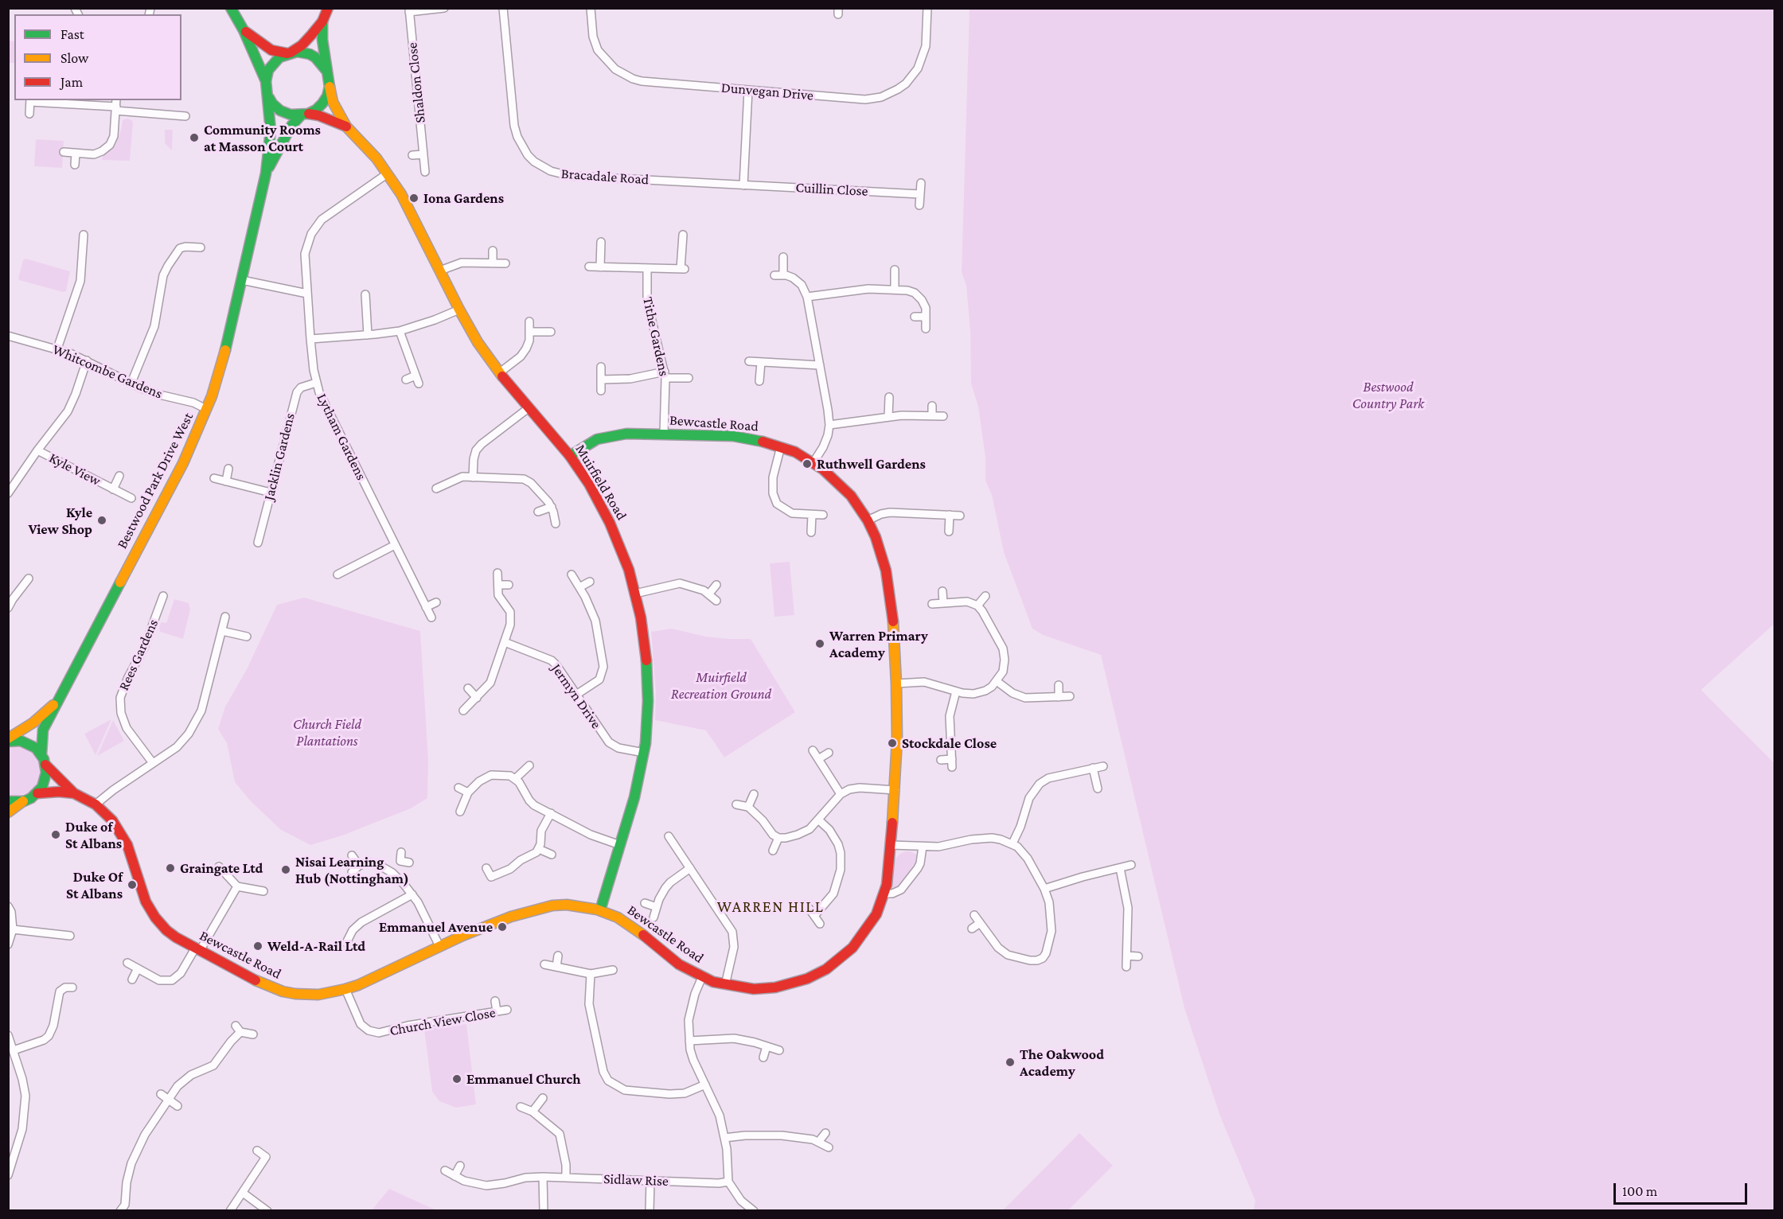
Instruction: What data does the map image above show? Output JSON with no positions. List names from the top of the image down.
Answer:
{
  "streets": {
    "street": [
      "Shaldon Close",
      "Dunvegan Drive",
      "Bracadale Road",
      "Cuillin Close",
      "Tithe Gardens",
      "Whitcombe Gardens",
      "Bewcastle Road",
      "Lytham Gardens",
      "Jacklin Gardens",
      "Kyle View",
      "Bestwood Park Drive West",
      "Muirfield Road",
      "Rees Gardens",
      "Jermyn Drive",
      "Church View Close",
      "Sidlaw Rise"
    ]
  },
  "crossings": [
    ["Bracadale Road", "Cuillin Close"],
    ["Tithe Gardens", "Bewcastle Road"],
    ["Whitcombe Gardens", "Bestwood Park Drive West"],
    ["Bewcastle Road", "Muirfield Road"],
    ["Bewcastle Road", "Church View Close"],
    ["Lytham Gardens", "Jacklin Gardens"],
    ["Lytham Gardens", "Muirfield Road"],
    ["Bestwood Park Drive West", "Muirfield Road"],
    ["Muirfield Road", "Jermyn Drive"]
  ],
  "districts": ["WARREN HILL"],
  "parks": ["Bestwood Country Park", "Muirfield Recreation Ground", "Church Field Plantations"],
  "places": [
    "Community Rooms at Masson Court",
    "Iona Gardens",
    "Ruthwell Gardens",
    "Kyle View Shop",
    "Warren Primary Academy",
    "Stockdale Close",
    "Duke of St Albans",
    "Graingate Ltd",
    "Nisai Learning Hub (Nottingham)",
    "Duke Of St Albans",
    "Emmanuel Avenue",
    "Weld-A-Rail Ltd",
    "The Oakwood Academy",
    "Emmanuel Church"
  ],
  "legend": ["Fast", "Slow", "Jam"],
  "scale_bar": "100 m"
}
